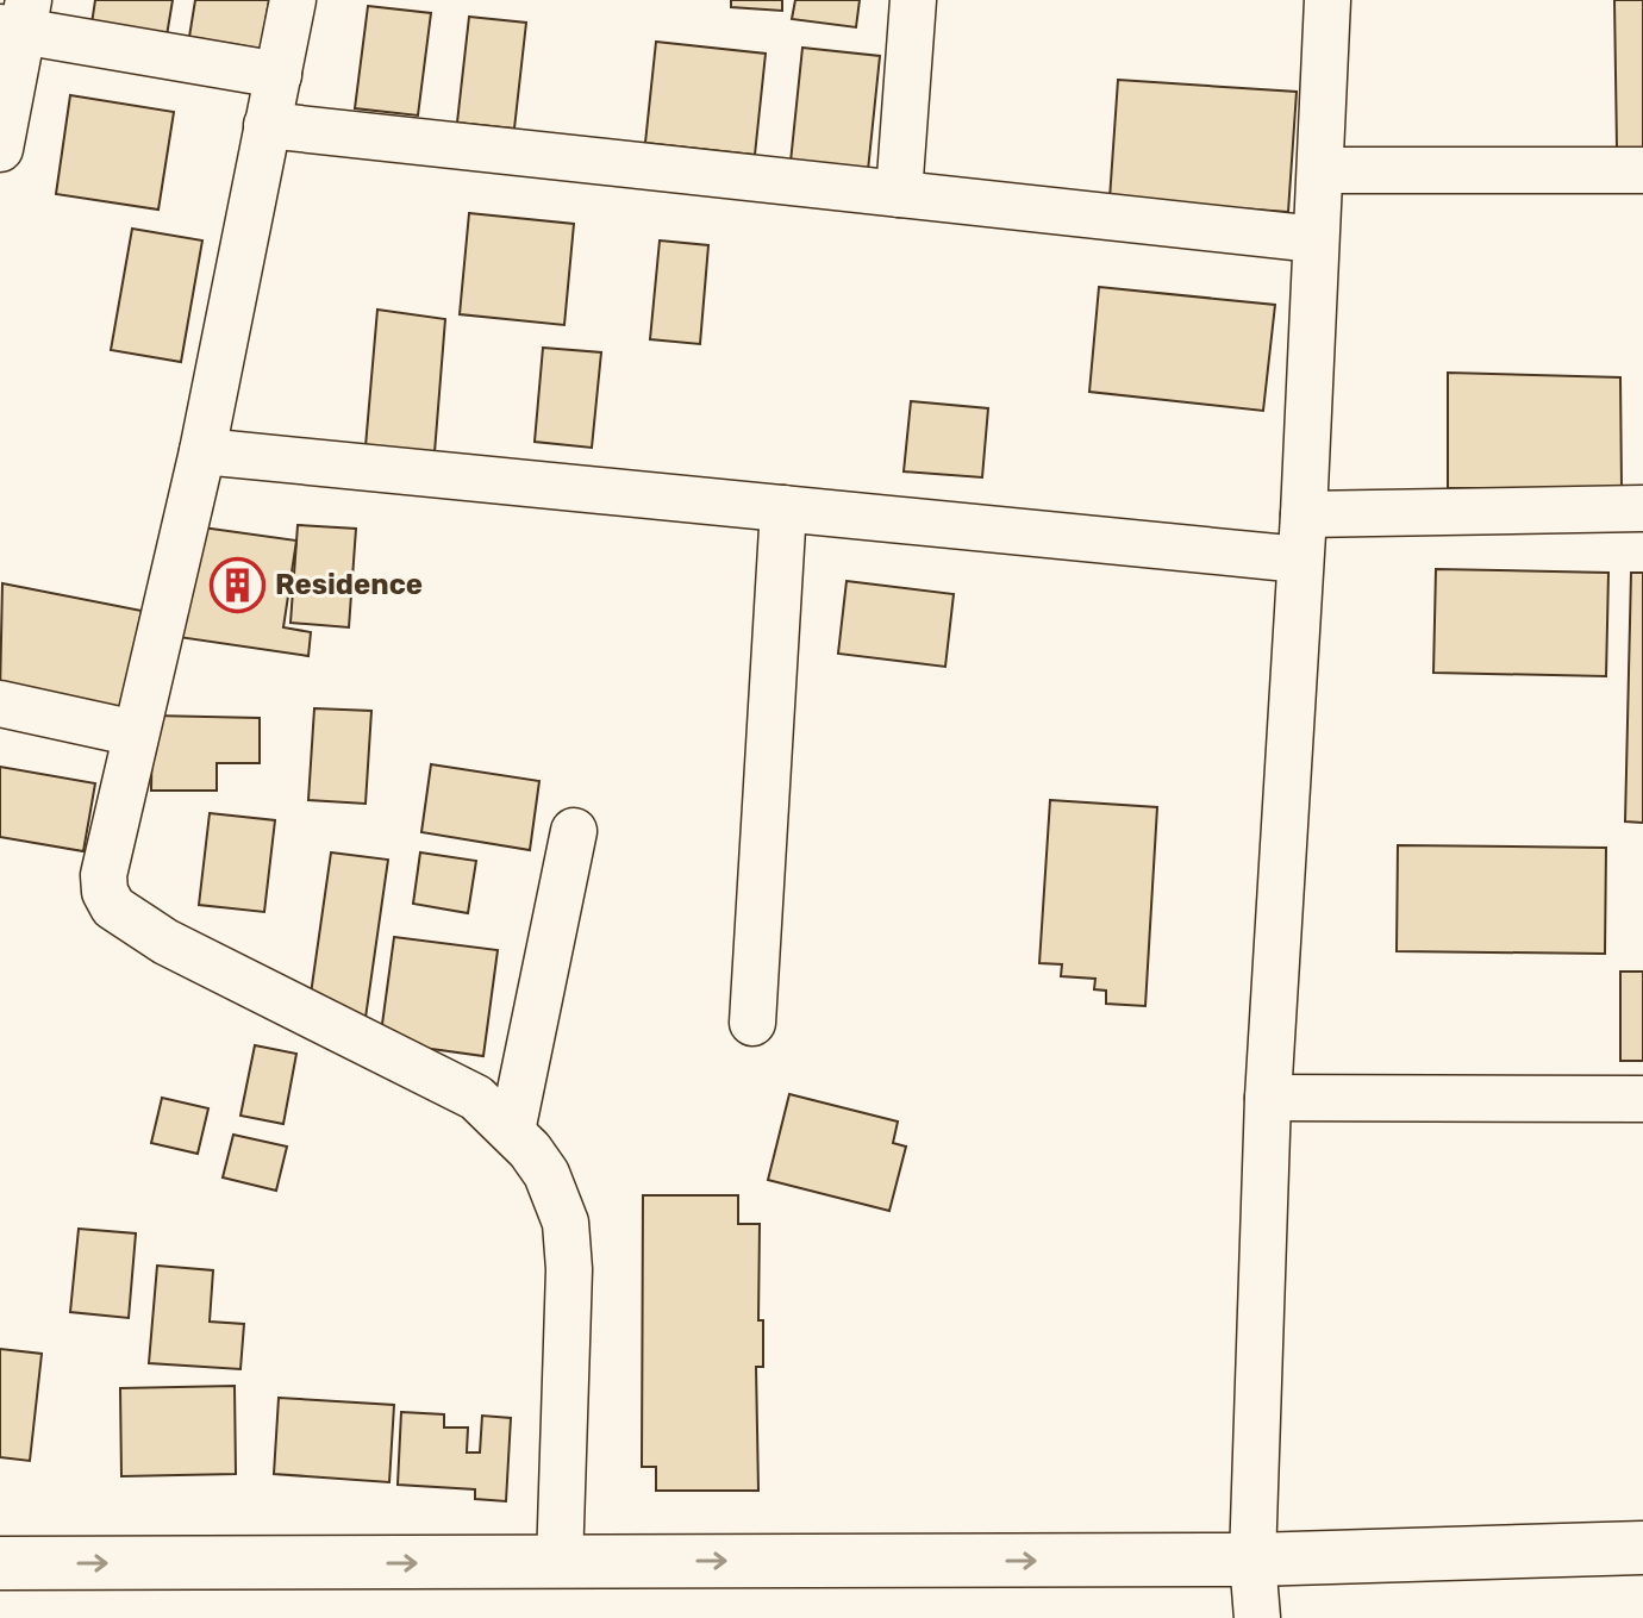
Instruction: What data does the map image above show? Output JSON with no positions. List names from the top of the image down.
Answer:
{
  "places": {
    "building": ["Residence"]
  }
}
